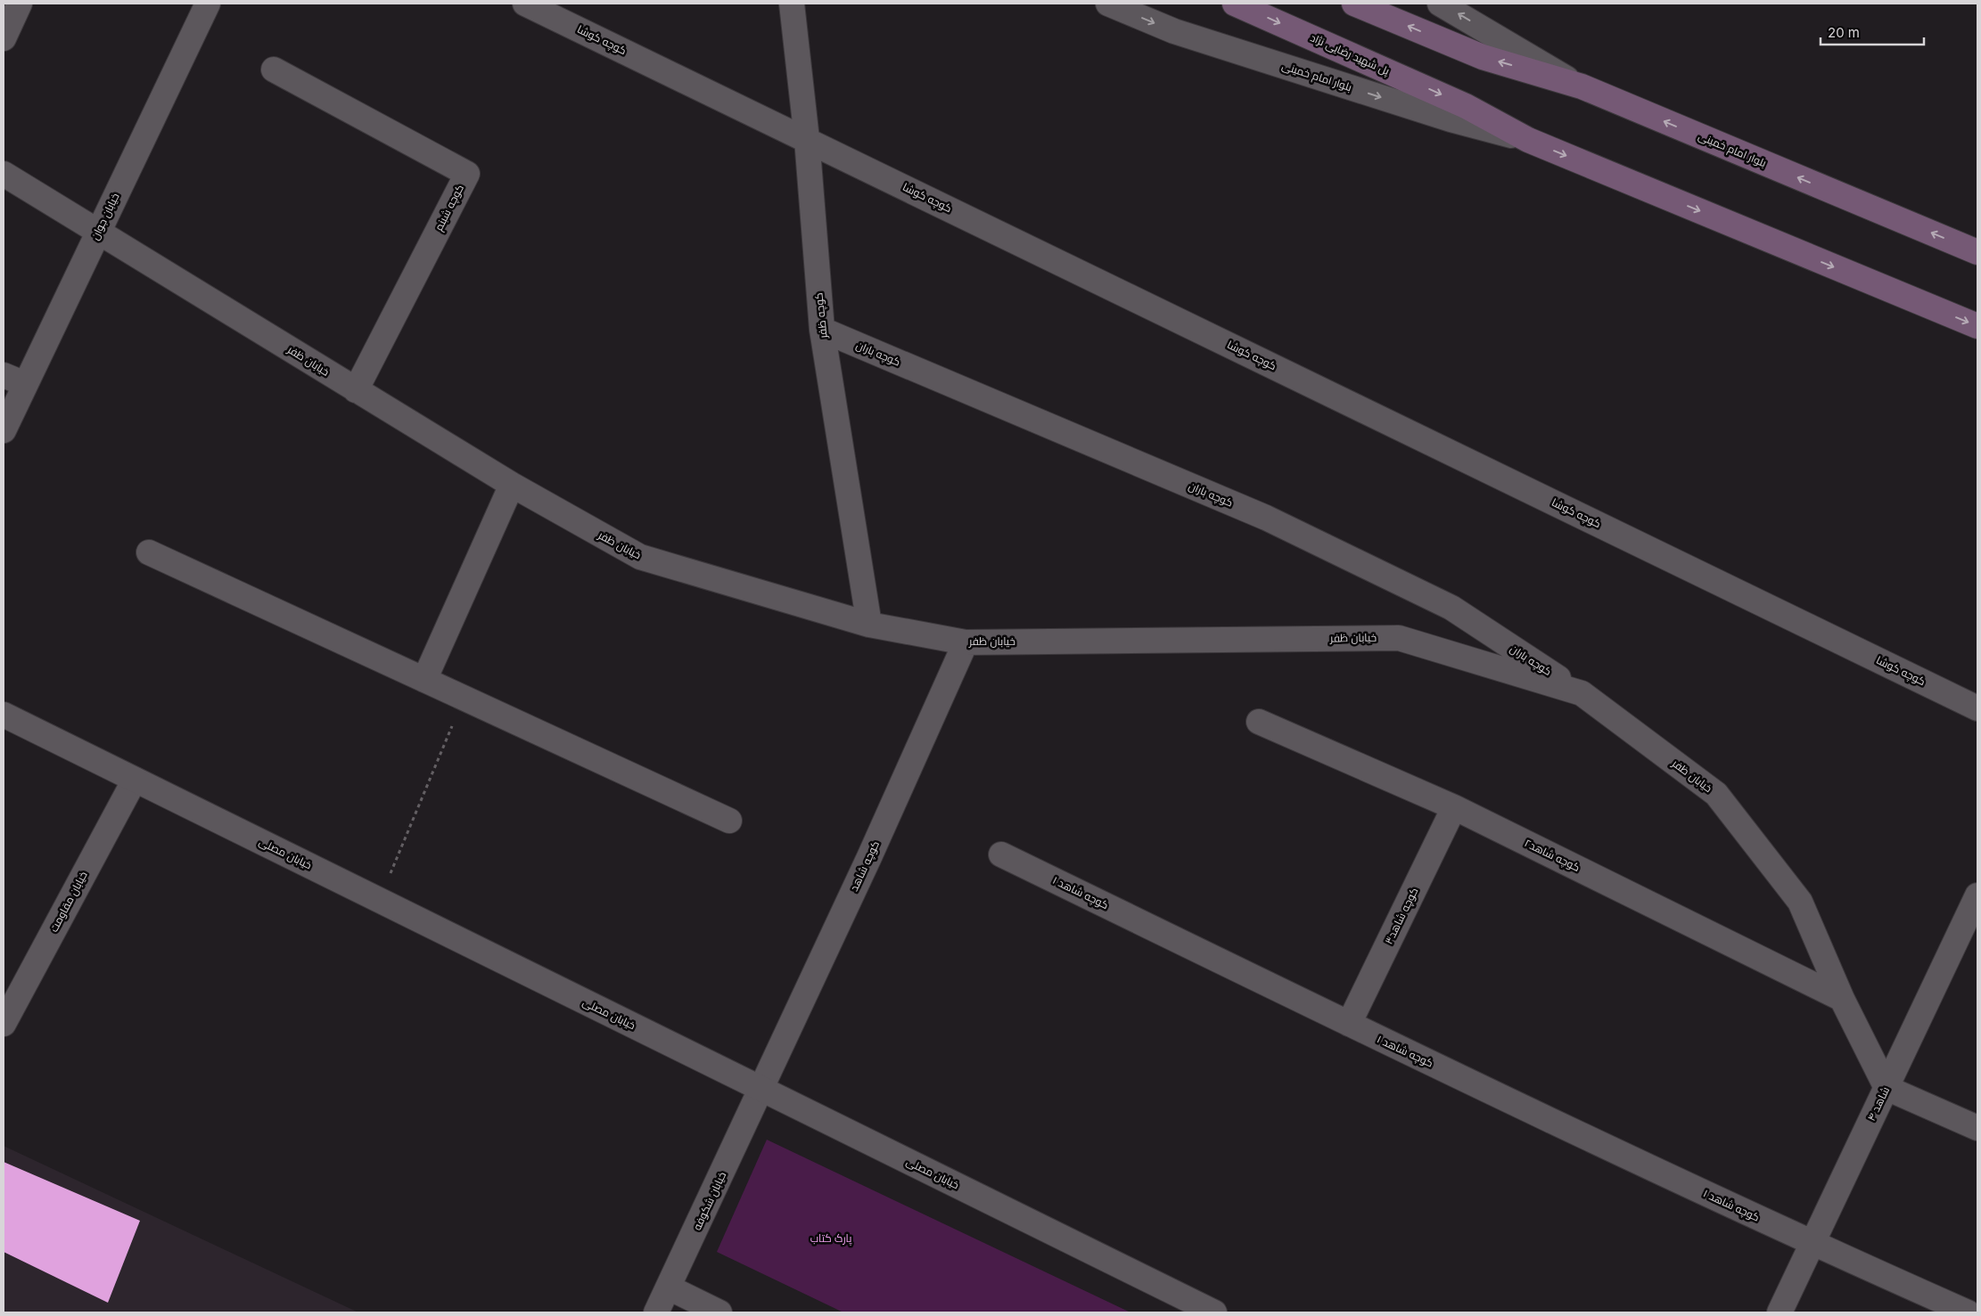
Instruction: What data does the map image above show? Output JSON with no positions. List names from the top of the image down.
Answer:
{
  "streets": {
    "main road": ["پل شهید رضایی نژاد", "بلوار امام خمینی"],
    "street": [
      "کوچه کوشا",
      "کوچه شبنم",
      "خیابان جوان",
      "کوچه ظفر",
      "کوچه باران",
      "خیابان ظفر",
      "خیابان مصلی",
      "کوچه شاهد۲",
      "کوچه شاهد",
      "کوچه شاهد ۱",
      "خیابان مقاومت",
      "کوچه شاهد۳",
      "شاهد ۴",
      "خیابان شکوفه"
    ]
  },
  "crossings": [
    ["کوچه کوشا", "کوچه ظفر"],
    ["پل شهید رضایی نژاد", "بلوار امام خمینی"],
    ["کوچه شبنم", "خیابان ظفر"],
    ["خیابان جوان", "خیابان ظفر"],
    ["کوچه ظفر", "کوچه باران"],
    ["کوچه ظفر", "خیابان ظفر"],
    ["کوچه باران", "خیابان ظفر"],
    ["خیابان ظفر", "کوچه شاهد۲"],
    ["خیابان ظفر", "کوچه شاهد"],
    ["خیابان ظفر", "شاهد ۴"],
    ["خیابان مصلی", "کوچه شاهد"],
    ["خیابان مصلی", "خیابان مقاومت"],
    ["خیابان مصلی", "خیابان شکوفه"],
    ["کوچه شاهد۲", "کوچه شاهد۳"],
    ["کوچه شاهد", "خیابان شکوفه"],
    ["کوچه شاهد ۱", "کوچه شاهد۳"],
    ["کوچه شاهد ۱", "شاهد ۴"]
  ],
  "one_way": ["پل شهید رضایی نژاد"],
  "parks": ["پارک کتاب"],
  "scale_bar": "20 m"
}
